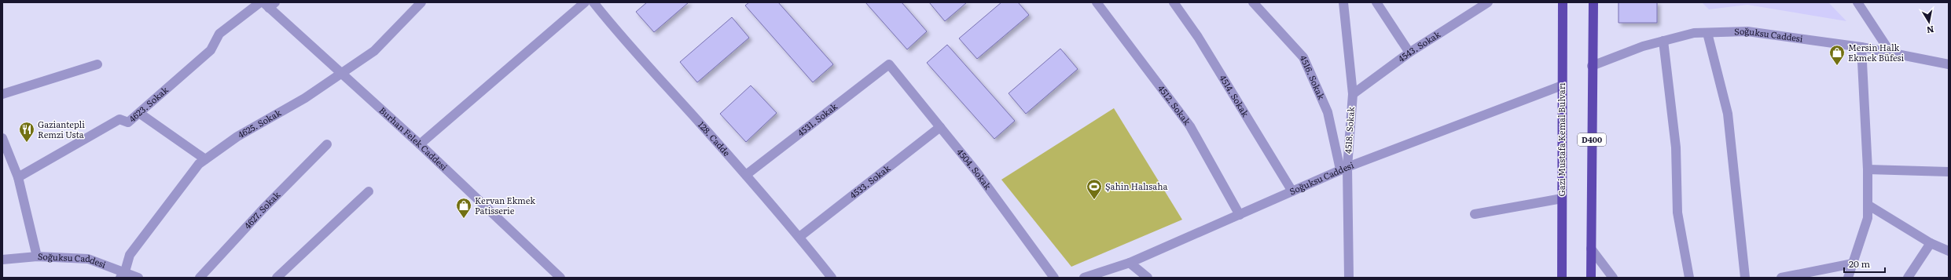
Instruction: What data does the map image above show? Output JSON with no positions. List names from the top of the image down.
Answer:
{
  "streets": {
    "highway": ["Gazi Mustafa Kemal Bulvarı", "D400"],
    "street": [
      "Soğuksu Caddesi",
      "4543. Sokak",
      "4516. Sokak",
      "4514. Sokak",
      "4623. Sokak",
      "4512. Sokak",
      "4531. Sokak",
      "4625. Sokak",
      "4518. Sokak",
      "Burhan Felek Caddesi",
      "128. Cadde",
      "4504. Sokak",
      "4533. Sokak",
      "4627. Sokak"
    ]
  },
  "crossings": [
    ["Soğuksu Caddesi", "4516. Sokak"],
    ["Soğuksu Caddesi", "4514. Sokak"],
    ["Soğuksu Caddesi", "4512. Sokak"],
    ["Soğuksu Caddesi", "4625. Sokak"],
    ["Soğuksu Caddesi", "4518. Sokak"],
    ["Soğuksu Caddesi", "Gazi Mustafa Kemal Bulvarı"],
    ["Soğuksu Caddesi", "D400"],
    ["4543. Sokak", "4518. Sokak"],
    ["4516. Sokak", "4518. Sokak"],
    ["4531. Sokak", "128. Cadde"],
    ["4531. Sokak", "4504. Sokak"],
    ["4625. Sokak", "Burhan Felek Caddesi"],
    ["128. Cadde", "4533. Sokak"],
    ["4504. Sokak", "4533. Sokak"]
  ],
  "places": {
    "shop": ["Mersin Halk Ekmek Büfesi", "Kervan Ekmek Patisserie"],
    "restaurant": ["Gaziantepli Remzi Usta"],
    "sports": ["Şahin Halısaha"]
  },
  "scale_bar": "20 m",
  "north": "bottom"
}
